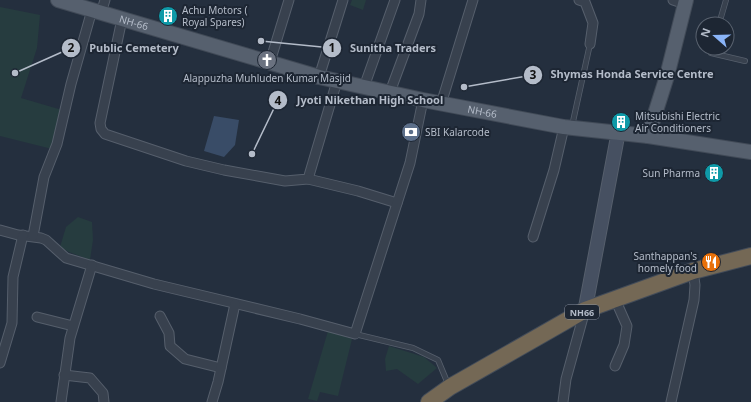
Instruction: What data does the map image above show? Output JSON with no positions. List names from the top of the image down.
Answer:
{
  "streets": {
    "highway": ["NH66"],
    "main road": ["NH-66"]
  },
  "places": {
    "building": ["Achu Motors ( Royal Spares)", "Mitsubishi Electric Air Conditioners", "Sun Pharma"],
    "other": [
      "Sunitha Traders",
      "Public Cemetery",
      "Shymas Honda Service Centre",
      "Jyoti Nikethan High School"
    ],
    "church": ["Alappuzha Muhluden Kumar Masjid"],
    "bank": ["SBI Kalarcode"],
    "restaurant": ["Santhappan's homely food"]
  },
  "north": "left"
}
